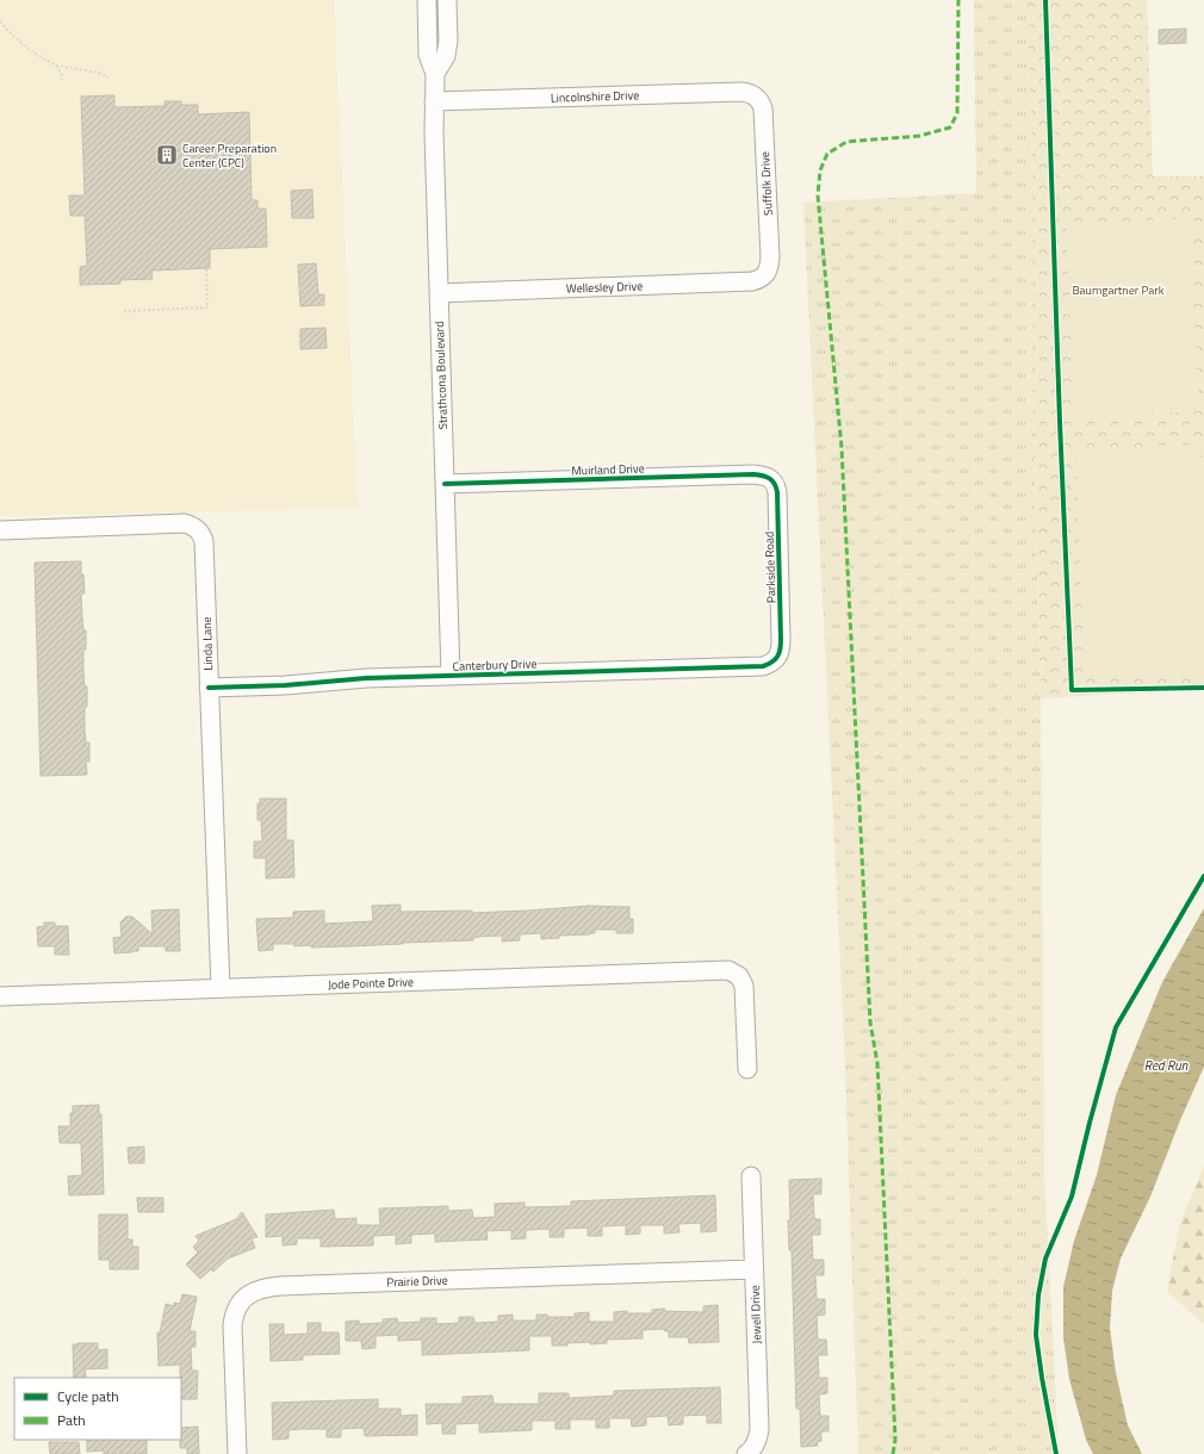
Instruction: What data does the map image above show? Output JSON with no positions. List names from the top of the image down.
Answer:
{
  "streets": {
    "street": [
      "Lincolnshire Drive",
      "Suffolk Drive",
      "Wellesley Drive",
      "Strathcona Boulevard",
      "Muirland Drive",
      "Parkside Road",
      "Linda Lane",
      "Canterbury Drive",
      "Jode Pointe Drive",
      "Prairie Drive",
      "Jewell Drive"
    ]
  },
  "crossings": [
    ["Lincolnshire Drive", "Suffolk Drive"],
    ["Lincolnshire Drive", "Strathcona Boulevard"],
    ["Suffolk Drive", "Wellesley Drive"],
    ["Wellesley Drive", "Strathcona Boulevard"],
    ["Strathcona Boulevard", "Muirland Drive"],
    ["Strathcona Boulevard", "Canterbury Drive"],
    ["Muirland Drive", "Parkside Road"],
    ["Parkside Road", "Canterbury Drive"],
    ["Linda Lane", "Canterbury Drive"],
    ["Linda Lane", "Jode Pointe Drive"],
    ["Prairie Drive", "Jewell Drive"]
  ],
  "water": ["Red Run"],
  "parks": ["Baumgartner Park"],
  "places": {
    "building": ["Career Preparation Center (CPC)"]
  },
  "legend": ["Cycle path", "Path"]
}
